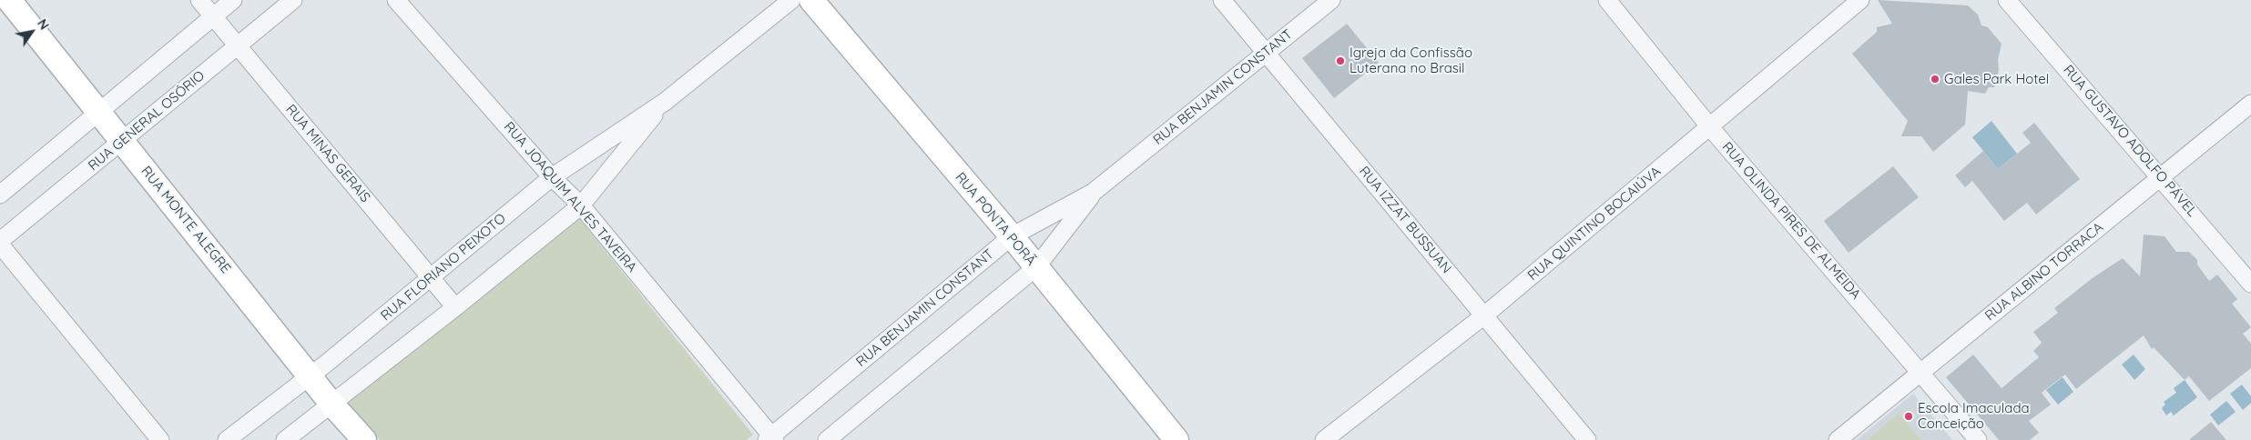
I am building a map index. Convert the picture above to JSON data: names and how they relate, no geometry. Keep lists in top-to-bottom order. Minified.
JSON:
{"streets":{"street":["RUA BENJAMIN CONSTANT","RUA GENERAL OSÓRIO","RUA GUSTAVO ADOLFO PÁVEL","RUA MINAS GERAIS","RUA JOAQUIM ALVES TAVEIRA","RUA PONTA PORÃ","RUA MONTE ALEGRE","RUA IZZAT BUSSUAN","RUA OLINDA PIRES DE ALMEIDA","RUA QUINTINO BOCAIÚVA","RUA FLORIANO PEIXOTO","RUA ALBINO TORRACA"]},"crossings":[["RUA BENJAMIN CONSTANT","RUA JOAQUIM ALVES TAVEIRA"],["RUA BENJAMIN CONSTANT","RUA PONTA PORÃ"],["RUA BENJAMIN CONSTANT","RUA IZZAT BUSSUAN"],["RUA GENERAL OSÓRIO","RUA MINAS GERAIS"],["RUA GENERAL OSÓRIO","RUA MONTE ALEGRE"],["RUA GUSTAVO ADOLFO PÁVEL","RUA ALBINO TORRACA"],["RUA MINAS GERAIS","RUA FLORIANO PEIXOTO"],["RUA JOAQUIM ALVES TAVEIRA","RUA FLORIANO PEIXOTO"],["RUA MONTE ALEGRE","RUA FLORIANO PEIXOTO"],["RUA IZZAT BUSSUAN","RUA QUINTINO BOCAIÚVA"],["RUA OLINDA PIRES DE ALMEIDA","RUA QUINTINO BOCAIÚVA"],["RUA OLINDA PIRES DE ALMEIDA","RUA ALBINO TORRACA"]],"places":["Igreja da Confissão Luterana no Brasil","Gales Park Hotel","Escola Imaculada Conceição"],"north":"top right"}
